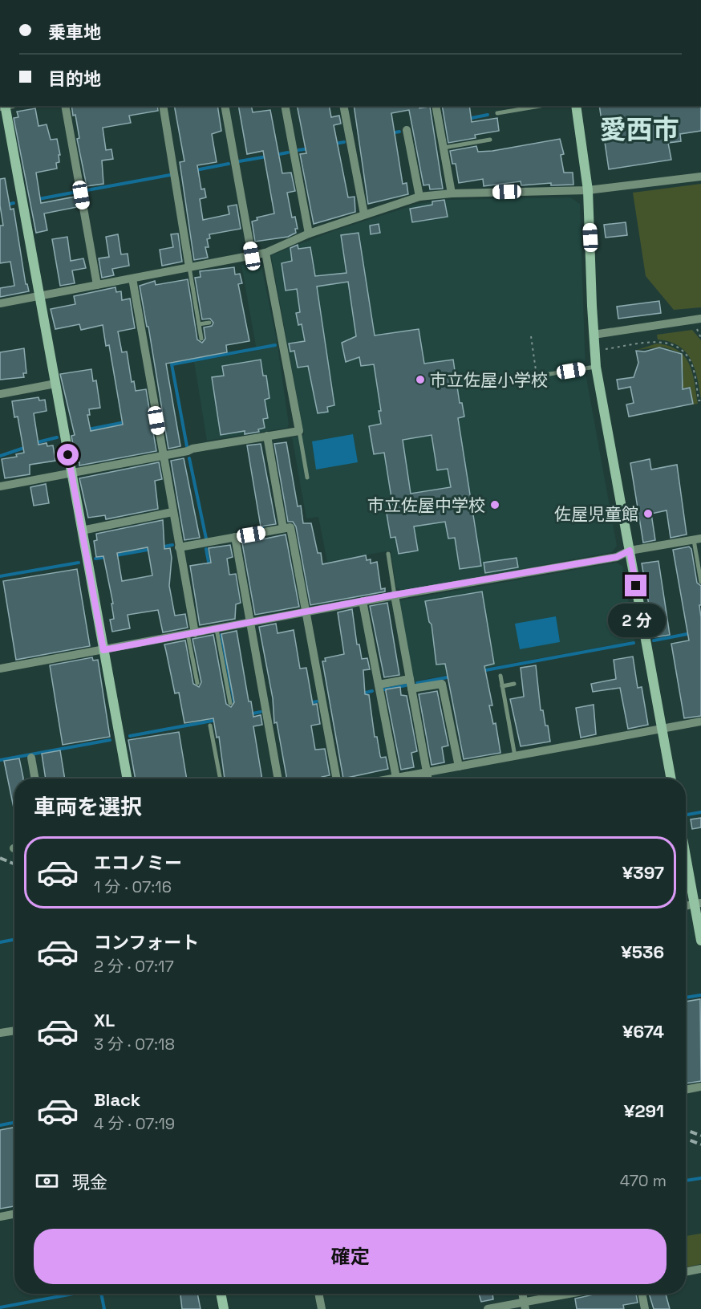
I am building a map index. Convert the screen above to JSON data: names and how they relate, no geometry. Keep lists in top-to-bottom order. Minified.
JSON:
{"districts":["愛西市"],"places":["市立佐屋小学校","市立佐屋中学校","佐屋児童館"],"page":{"banner":["乗車地","目的地"],"bubble":"2 分","heading":"車両を選択","list":[{"name":"エコノミー","note":"1 分 · 07:16","value":"¥397"},{"name":"コンフォート","note":"2 分 · 07:17","value":"¥536"},{"name":"XL","note":"3 分 · 07:18","value":"¥674"},{"name":"Black","note":"4 分 · 07:19","value":"¥291"}],"pay":["現金","470 m"],"buttons":"確定"}}
